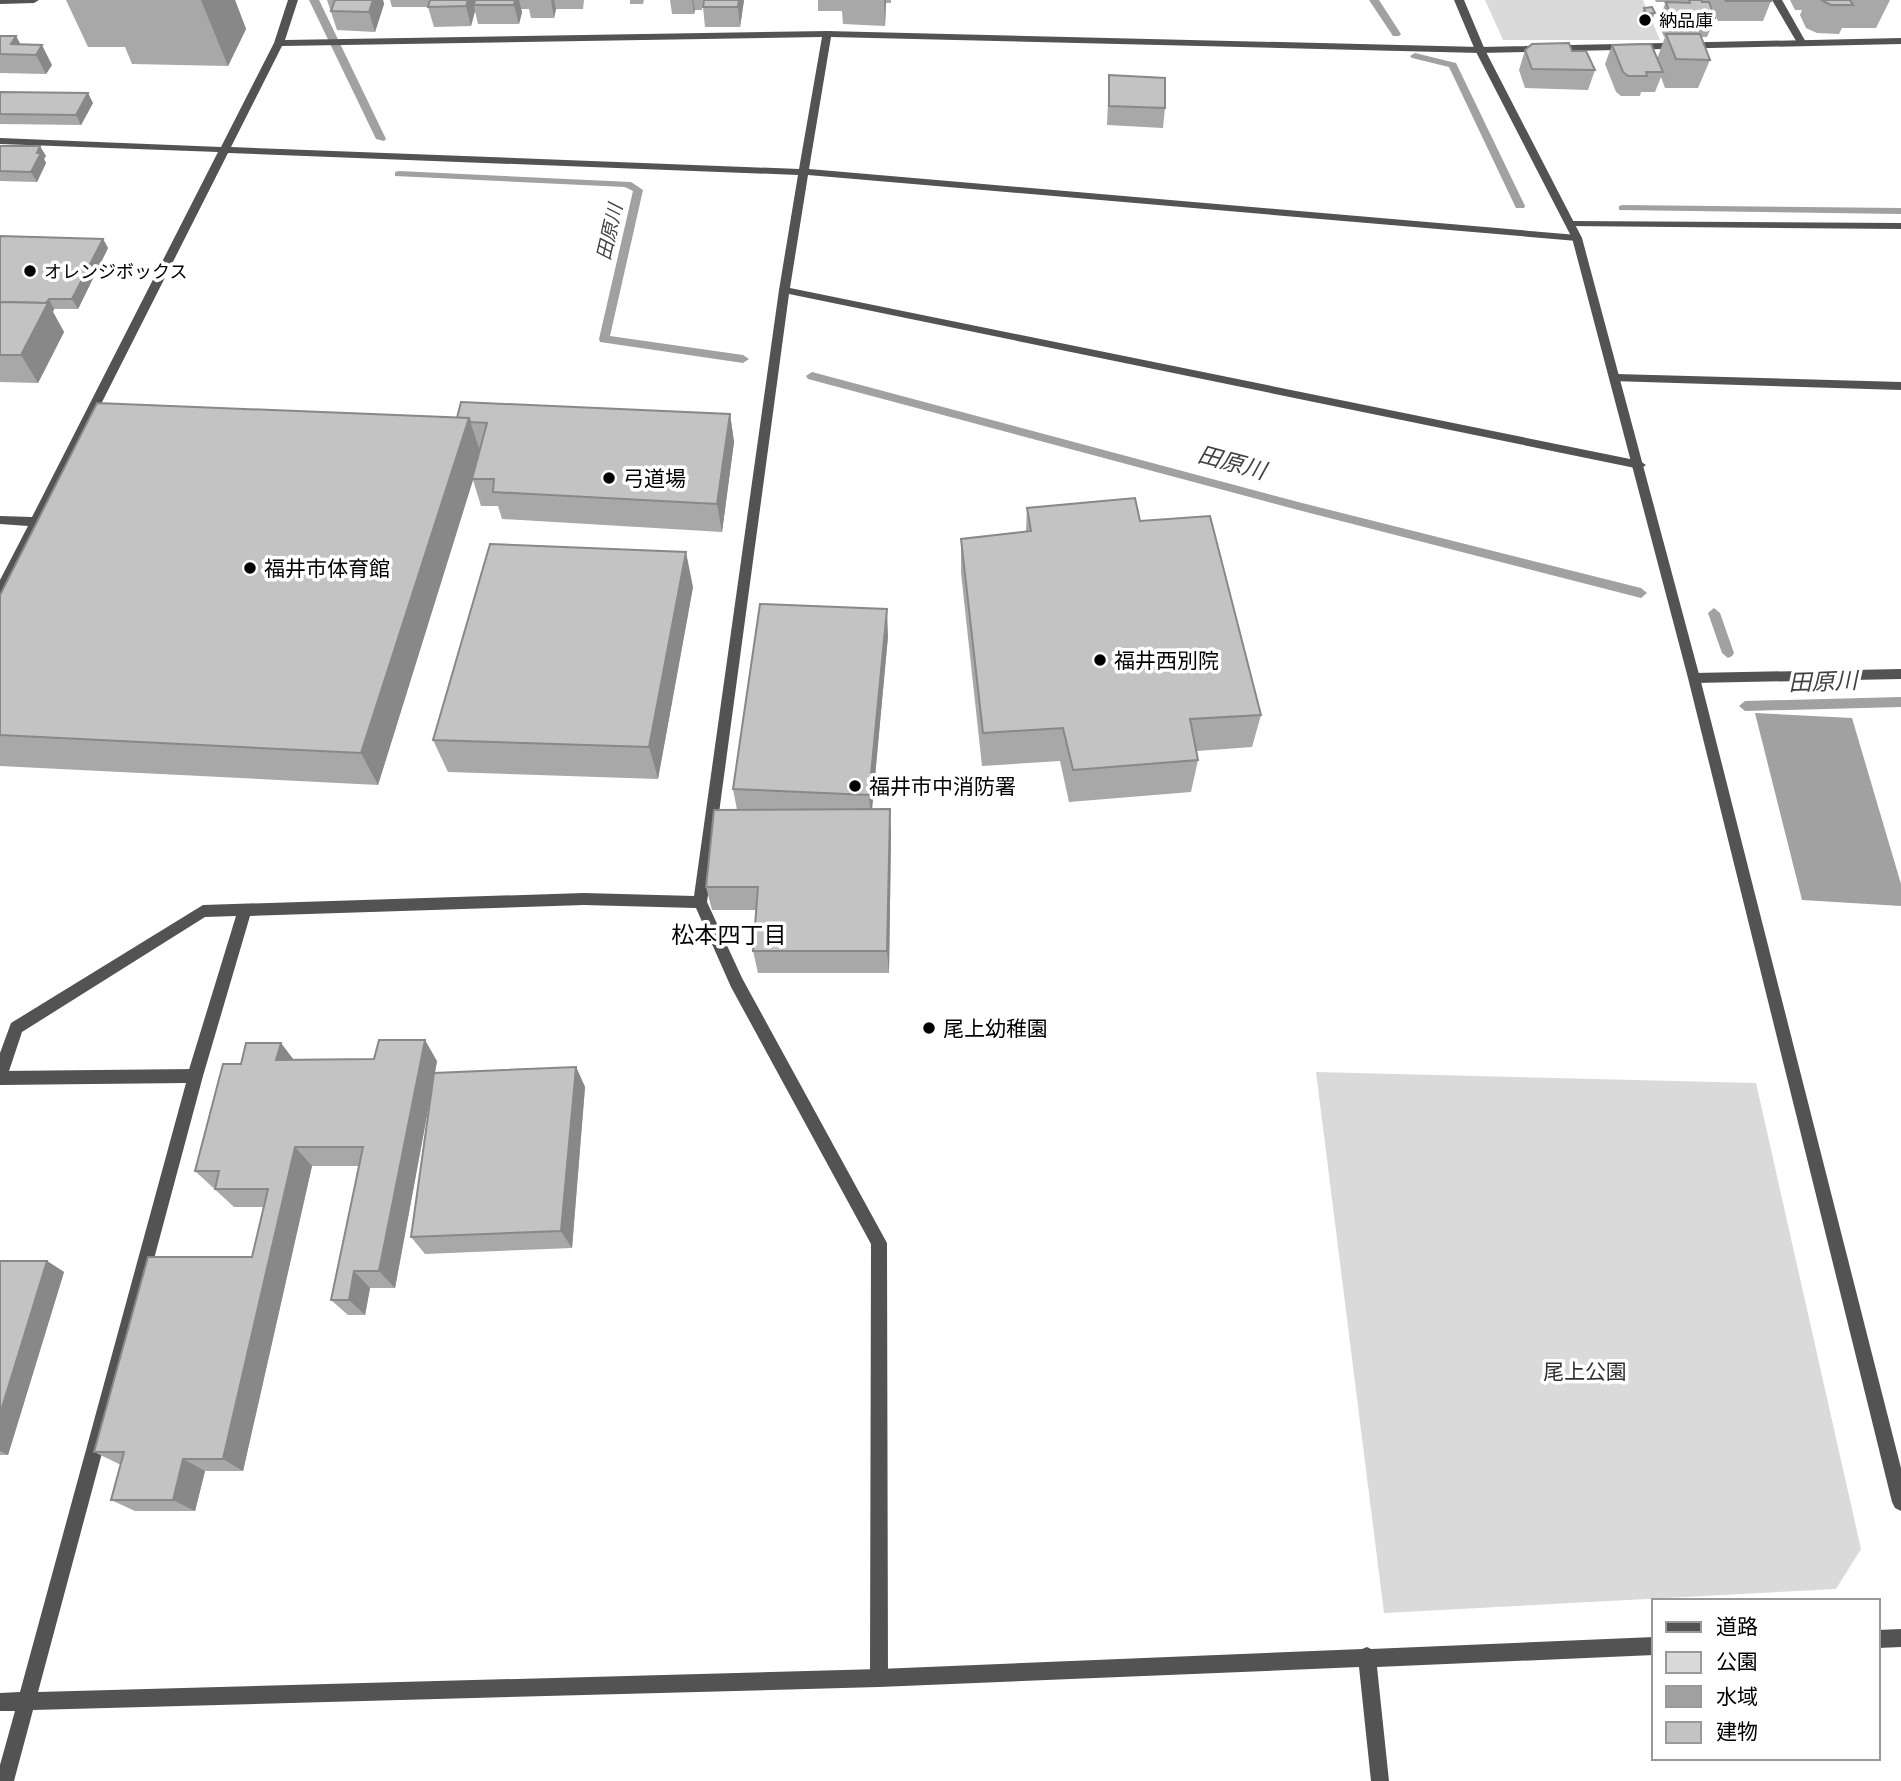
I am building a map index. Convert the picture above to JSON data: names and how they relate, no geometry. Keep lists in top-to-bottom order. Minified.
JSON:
{"districts":["松本四丁目"],"water":["田原川"],"parks":["尾上公園"],"places":["納品庫","オレンジボックス","弓道場","福井市体育館","福井西別院","福井市中消防署","尾上幼稚園"],"legend":["道路","公園","水域","建物"]}
